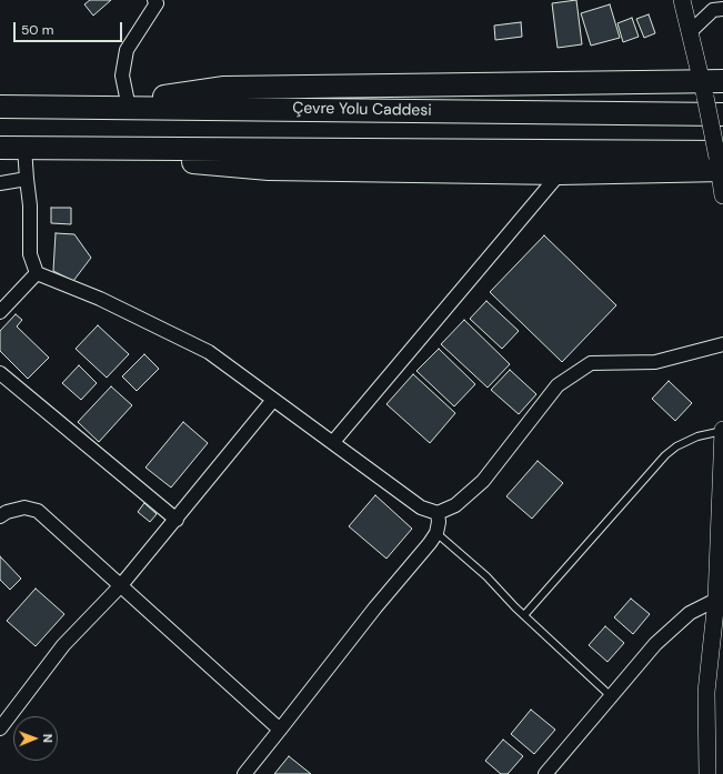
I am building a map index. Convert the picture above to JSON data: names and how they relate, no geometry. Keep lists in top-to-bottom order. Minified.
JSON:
{"streets":{"highway":["Çevre Yolu Caddesi"]},"scale_bar":"50 m","north":"right"}
